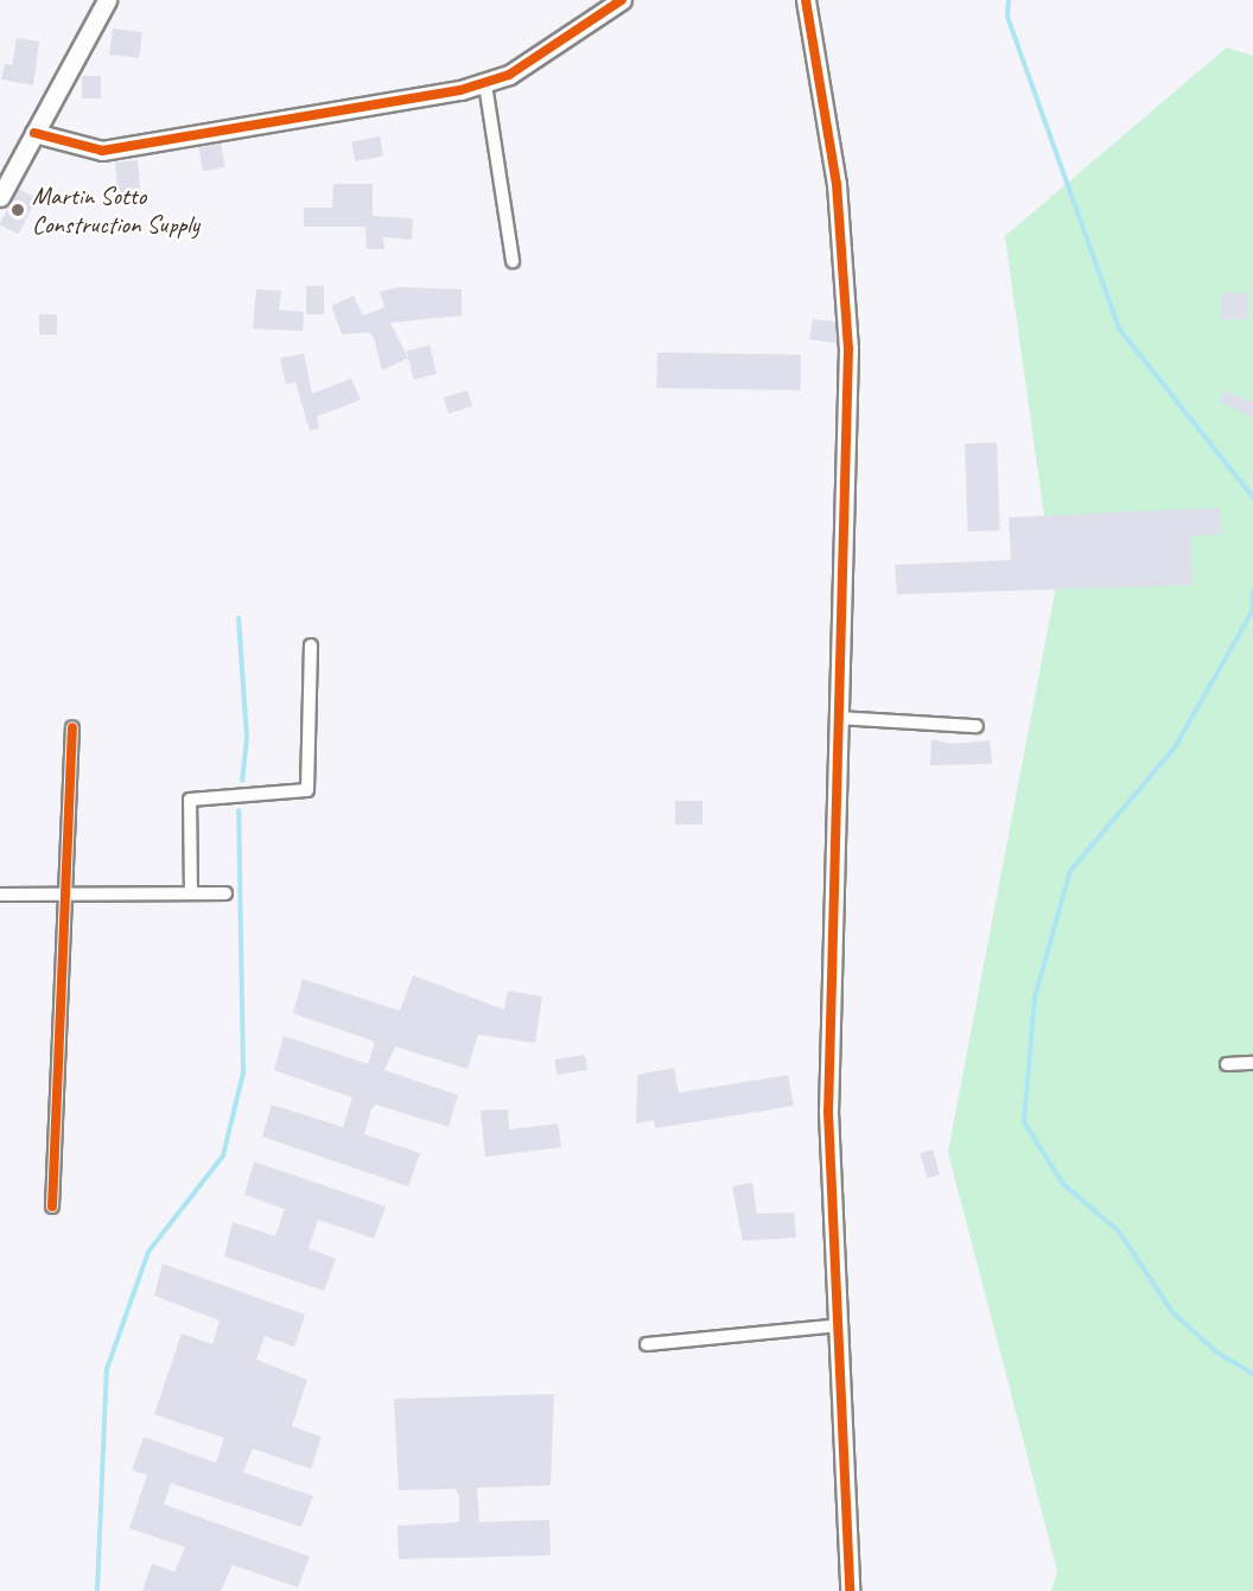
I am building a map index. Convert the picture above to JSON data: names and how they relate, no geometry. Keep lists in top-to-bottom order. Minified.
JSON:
{"places":["Martin Sotto Construction Supply"]}
